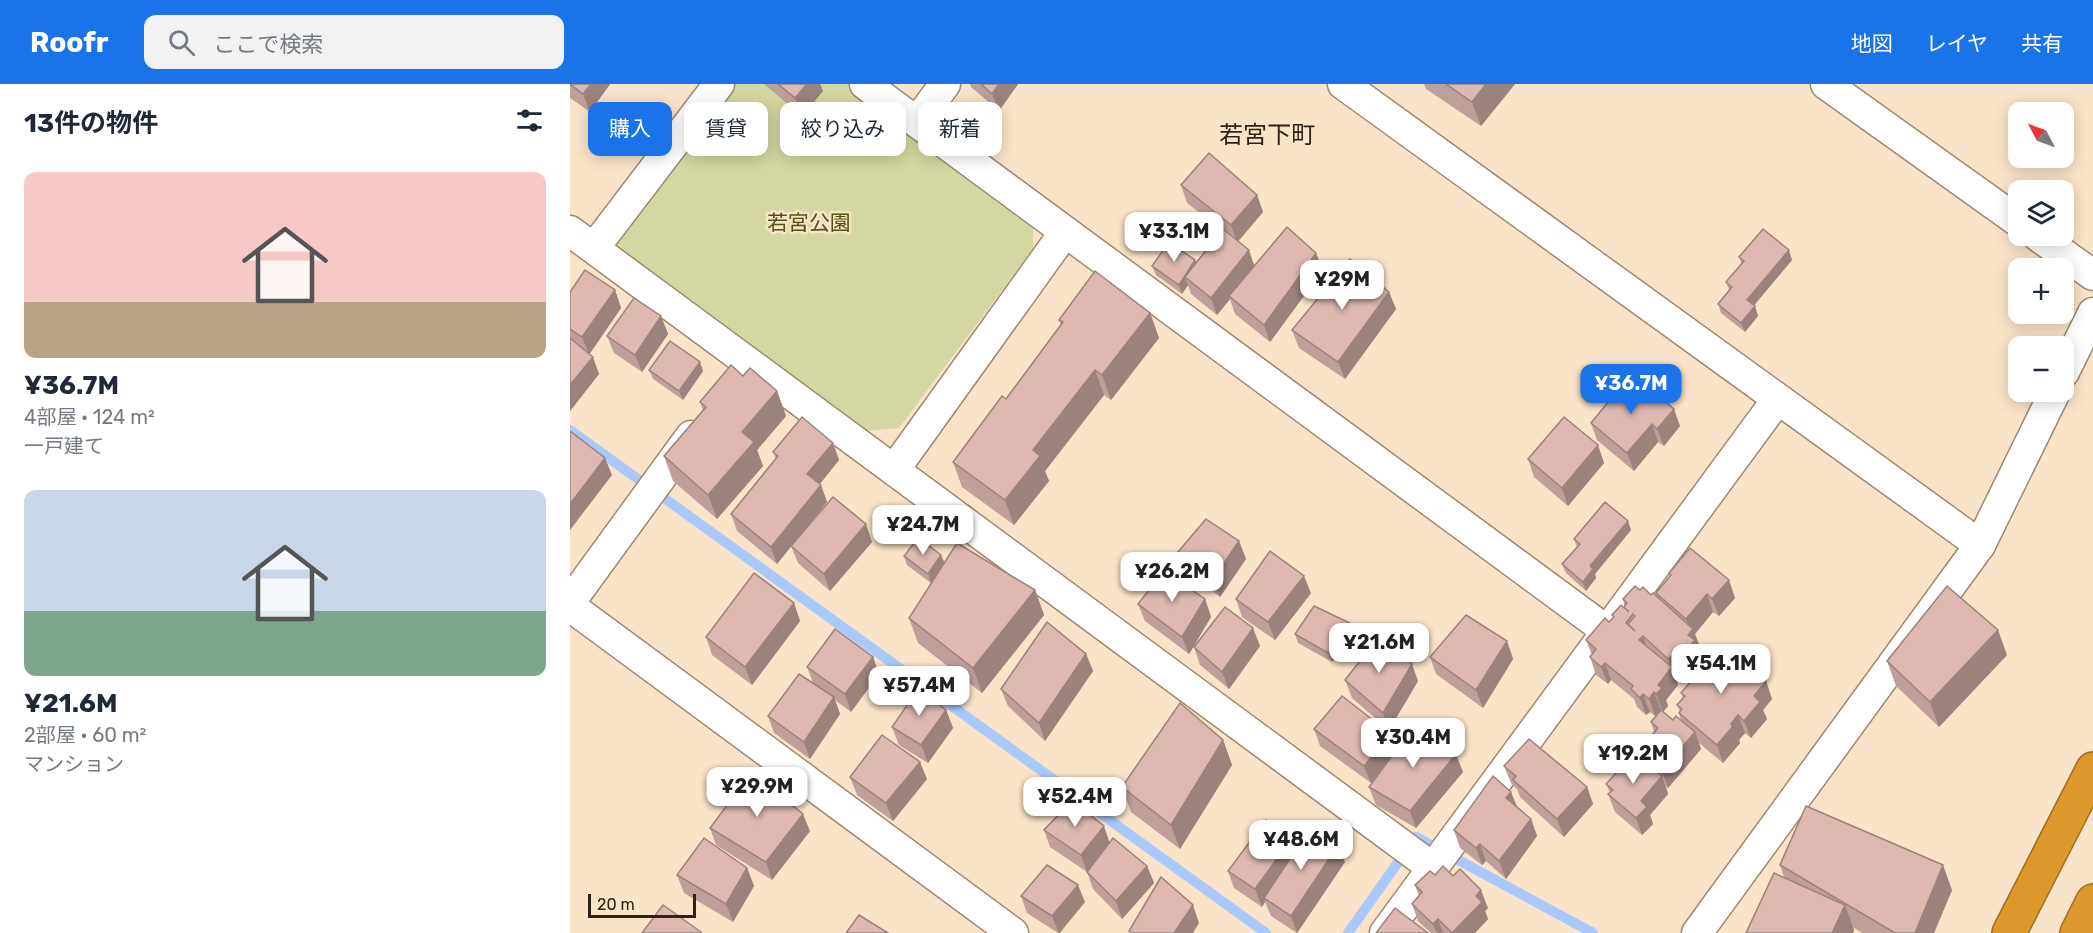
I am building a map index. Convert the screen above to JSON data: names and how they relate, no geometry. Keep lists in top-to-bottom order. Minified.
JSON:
{"districts":["若宮下町"],"parks":["若宮公園"],"scale_bar":"20 m","north":"top left","page":{"header":"Roofr","search":"ここで検索","nav":["地図","レイヤ","共有"],"heading":"13件の物件","map_buttons":["+","−"],"chip":["購入","賃貸","絞り込み","新着"],"list":[{"name":"¥36.7M","note":"4部屋 · 124 m² · 一戸建て"},{"name":"¥21.6M","note":"2部屋 · 60 m² · マンション"}],"price":["¥33.1M","¥29M","¥36.7M","¥24.7M","¥26.2M","¥21.6M","¥54.1M","¥57.4M","¥30.4M","¥19.2M","¥29.9M","¥52.4M","¥48.6M"],"scale":"20 m"}}
